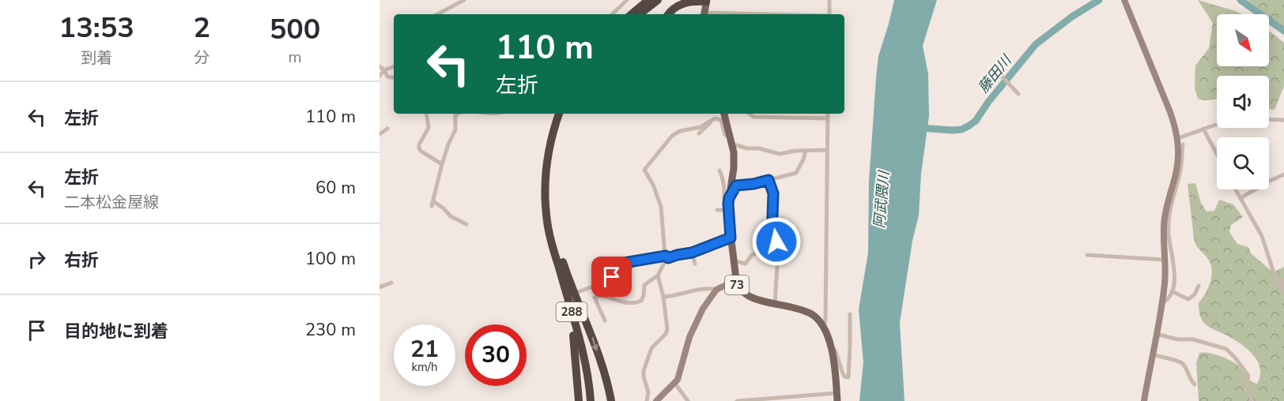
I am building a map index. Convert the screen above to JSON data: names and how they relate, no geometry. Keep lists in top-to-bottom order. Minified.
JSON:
{"streets":{"highway":["288"],"main road":["73"]},"water":["藤田川","阿武隈川"],"north":"bottom right","page":{"eta":["13:53","到着","2","分","500","m"],"turn":["110 m","左折"],"list":[{"name":"左折","value":"110 m"},{"name":"左折","note":"二本松金屋線","value":"60 m"},{"name":"右折","value":"100 m"},{"name":"目的地に到着","value":"230 m"}],"speed":"21 km/h","limit":"30"}}
